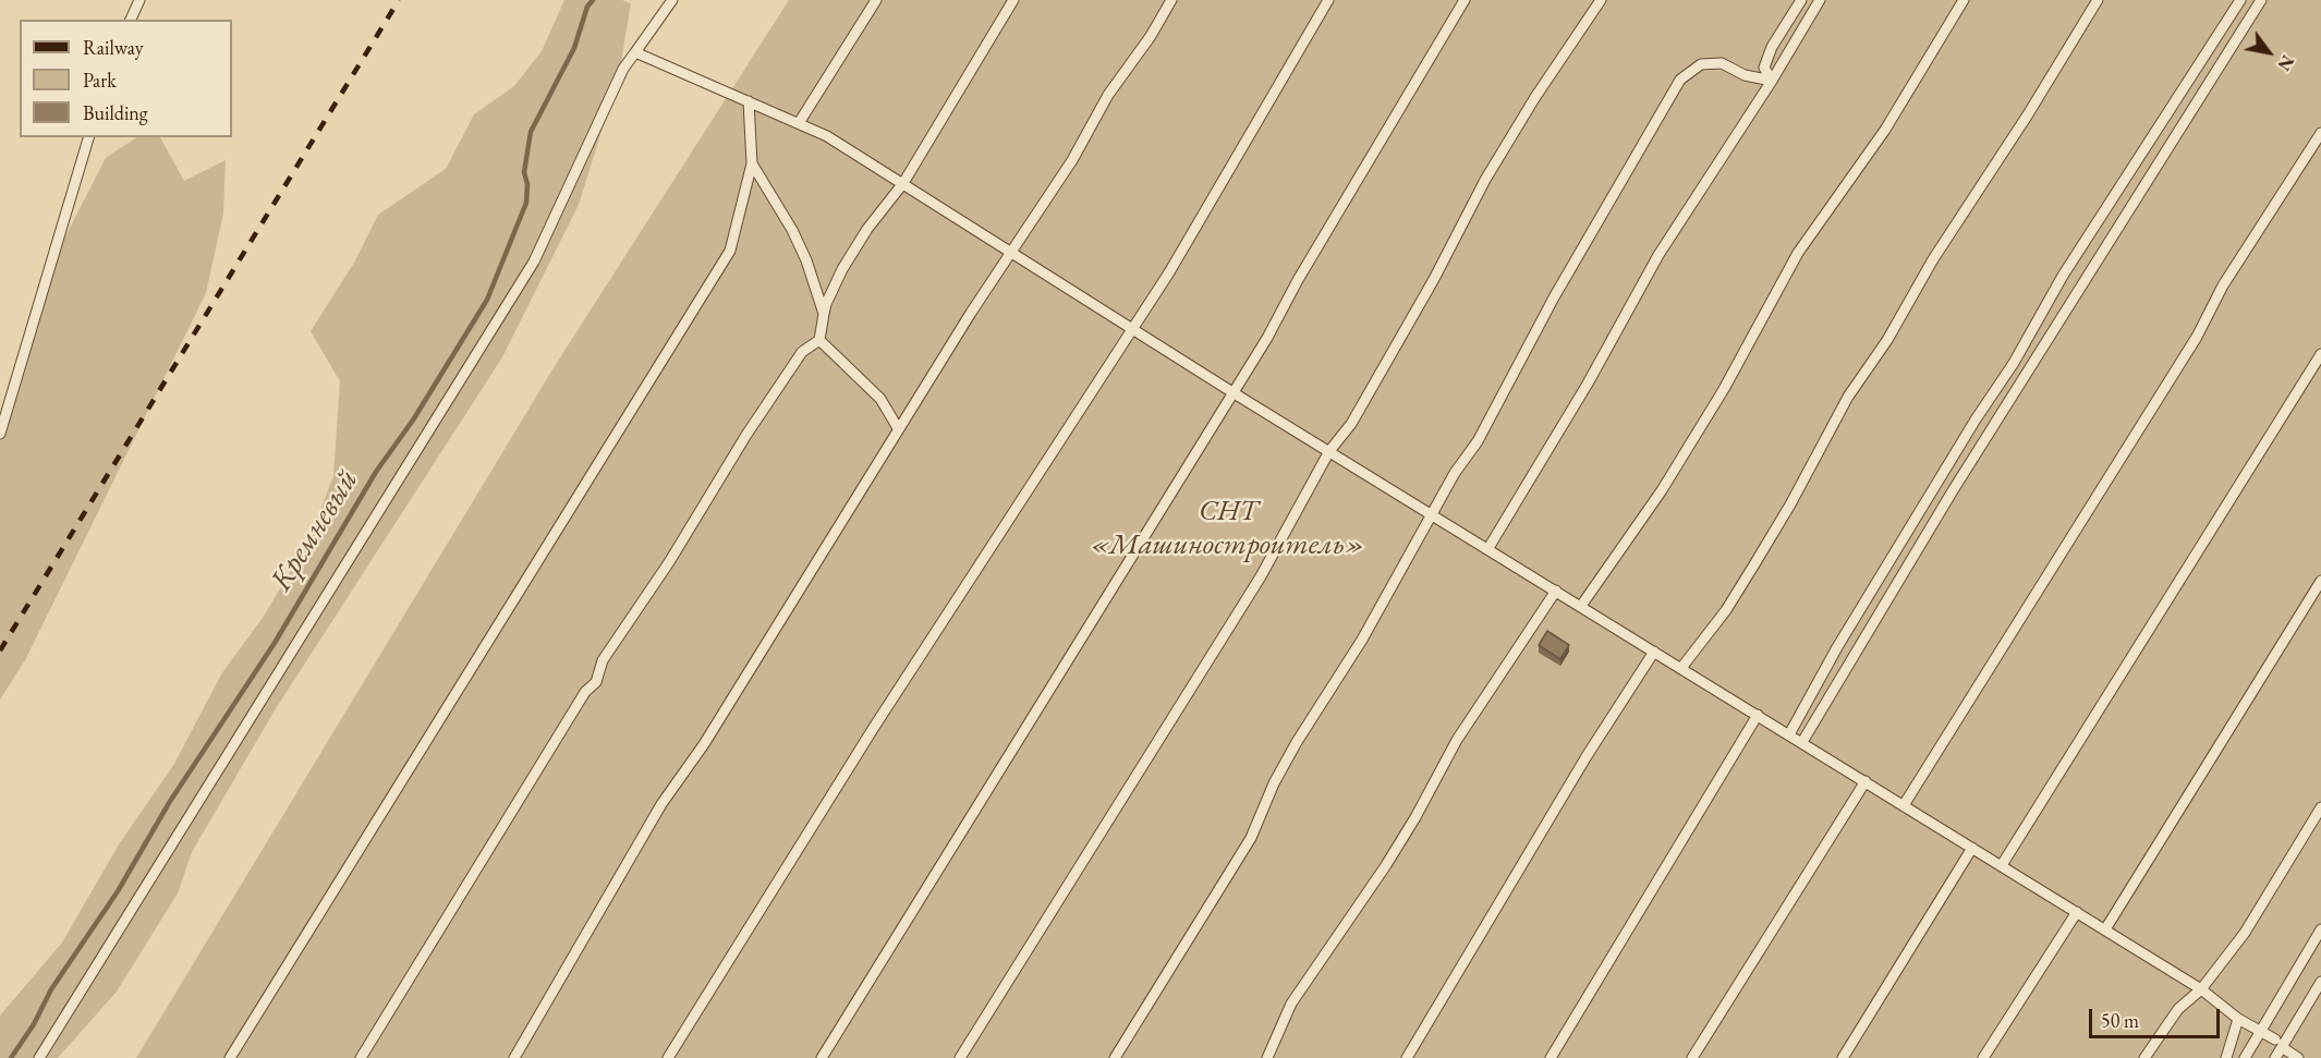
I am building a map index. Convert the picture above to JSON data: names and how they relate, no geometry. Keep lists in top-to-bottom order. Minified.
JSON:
{"water":["Кремневый"],"parks":["СНТ «Машиностроитель»"],"legend":["Railway","Park","Building"],"scale_bar":"50 m","north":"bottom right"}
